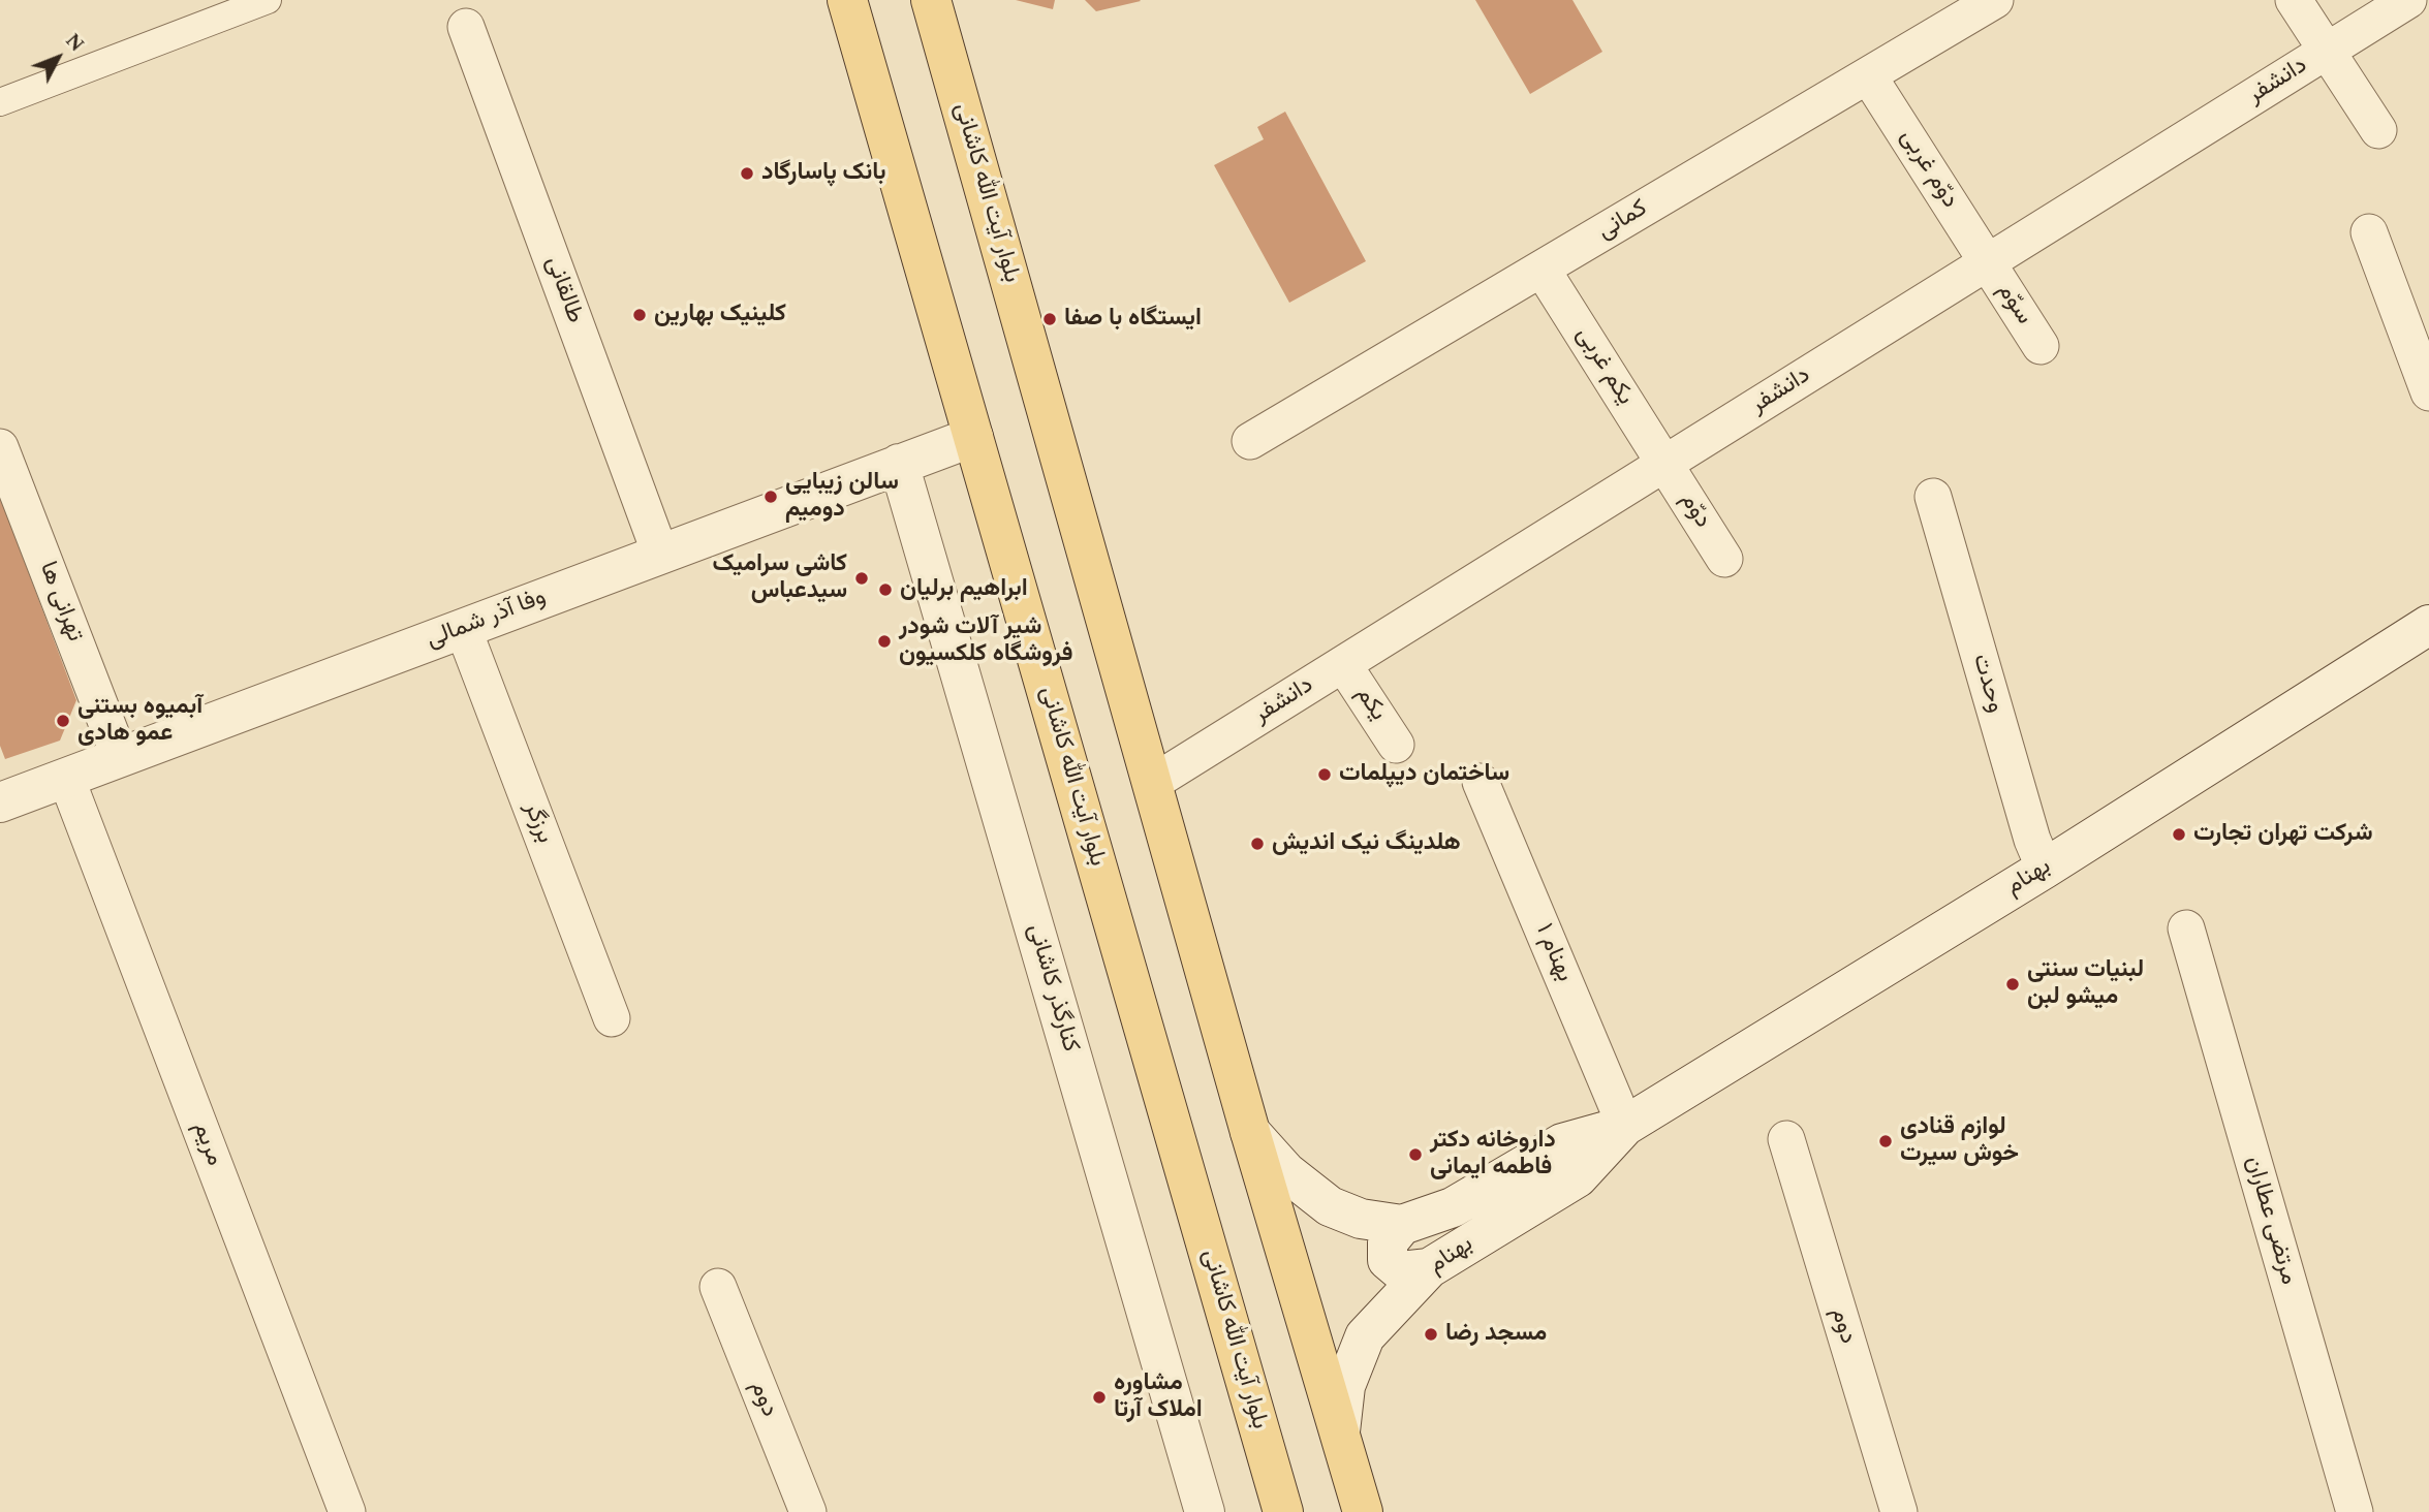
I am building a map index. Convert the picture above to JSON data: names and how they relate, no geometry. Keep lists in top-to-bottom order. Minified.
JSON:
{"streets":{"main road":["بلوار آیت الله کاشانی"],"street":["دانشفر","دوّم غربی","کمانی","طالقانی","سوّم","یکم غربی","دوّم","تهرانی ها","وفا آذر شمالی","وحدت","یکم","برزگر","بهنام","بهنام ۱","کنارگذر کاشانی","مریم","مرتضی عطاران","دوم"]},"crossings":[["دانشفر","دوّم غربی"],["دانشفر","بلوار آیت الله کاشانی"],["دانشفر","سوّم"],["دانشفر","یکم غربی"],["دانشفر","دوّم"],["دانشفر","یکم"],["دوّم غربی","کمانی"],["دوّم غربی","سوّم"],["بلوار آیت الله کاشانی","وفا آذر شمالی"],["بلوار آیت الله کاشانی","بهنام"],["کمانی","یکم غربی"],["طالقانی","وفا آذر شمالی"],["یکم غربی","دوّم"],["تهرانی ها","وفا آذر شمالی"],["وفا آذر شمالی","برزگر"],["وفا آذر شمالی","کنارگذر کاشانی"],["وفا آذر شمالی","مریم"],["وحدت","بهنام"],["بهنام","بهنام ۱"]],"places":["بانک پاسارگاد","کلینیک بهارین","ایستگاه با صفا","سالن زیبایی دومیم","کاشی سرامیک سیدعباس","ابراهیم برلیان","شیر آلات شودر فروشگاه کلکسیون","آبمیوه بستنی عمو هادی","ساختمان دیپلمات","شرکت تهران تجارت","هلدینگ نیک اندیش","لبنیات سنتی میشو لبن","لوازم قنادی خوش سیرت","داروخانه دکتر فاطمه ایمانی","مسجد رضا","مشاوره املاک آرتا"],"north":"top right"}
